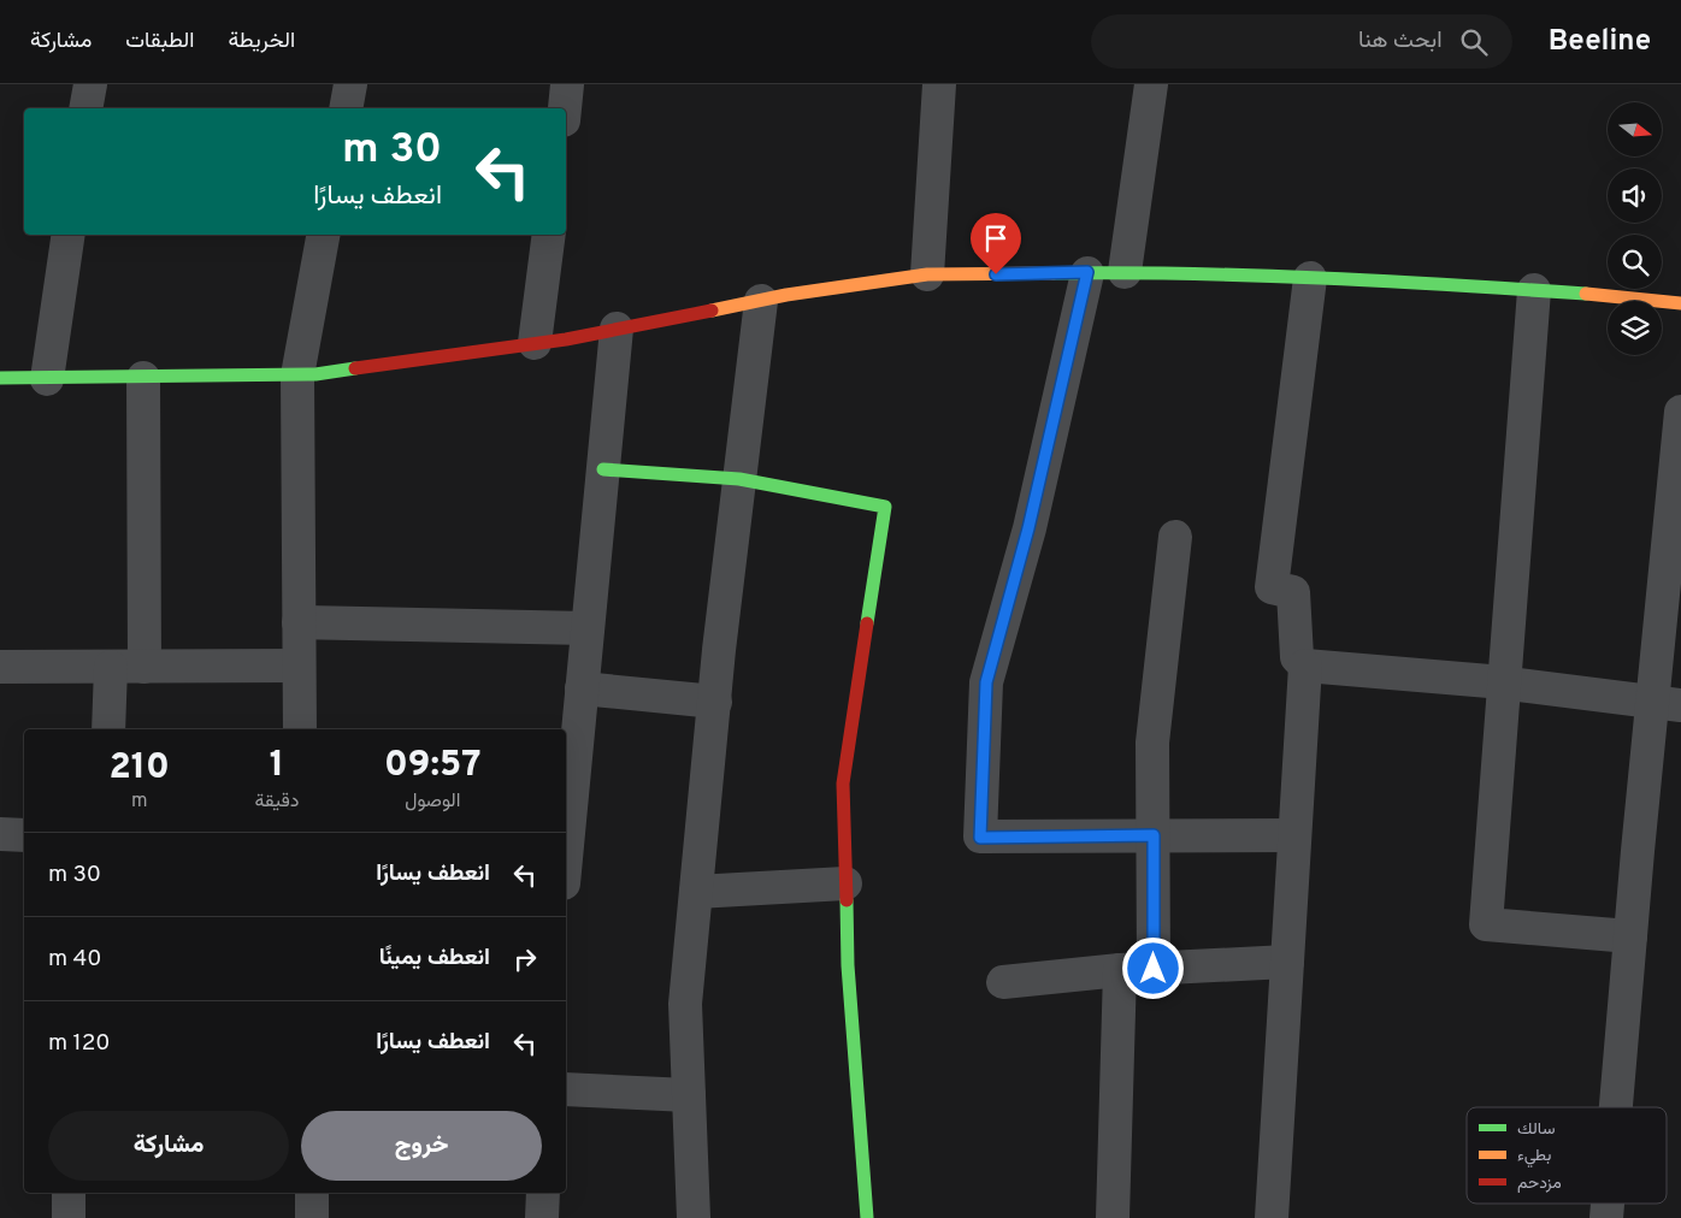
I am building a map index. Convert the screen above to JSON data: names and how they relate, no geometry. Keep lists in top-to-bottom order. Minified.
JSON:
{"legend":["سالك","بطيء","مزدحم"],"north":"right","page":{"header":"Beeline","search":"ابحث هنا","nav":["الخريطة","الطبقات","مشاركة"],"turn":["30 m","انعطف يسارًا"],"eta":["09:57","الوصول","1","دقيقة","210","m"],"list":[{"name":"انعطف يسارًا","value":"30 m"},{"name":"انعطف يمينًا","value":"40 m"},{"name":"انعطف يسارًا","value":"120 m"}],"buttons":["خروج","مشاركة"]}}
